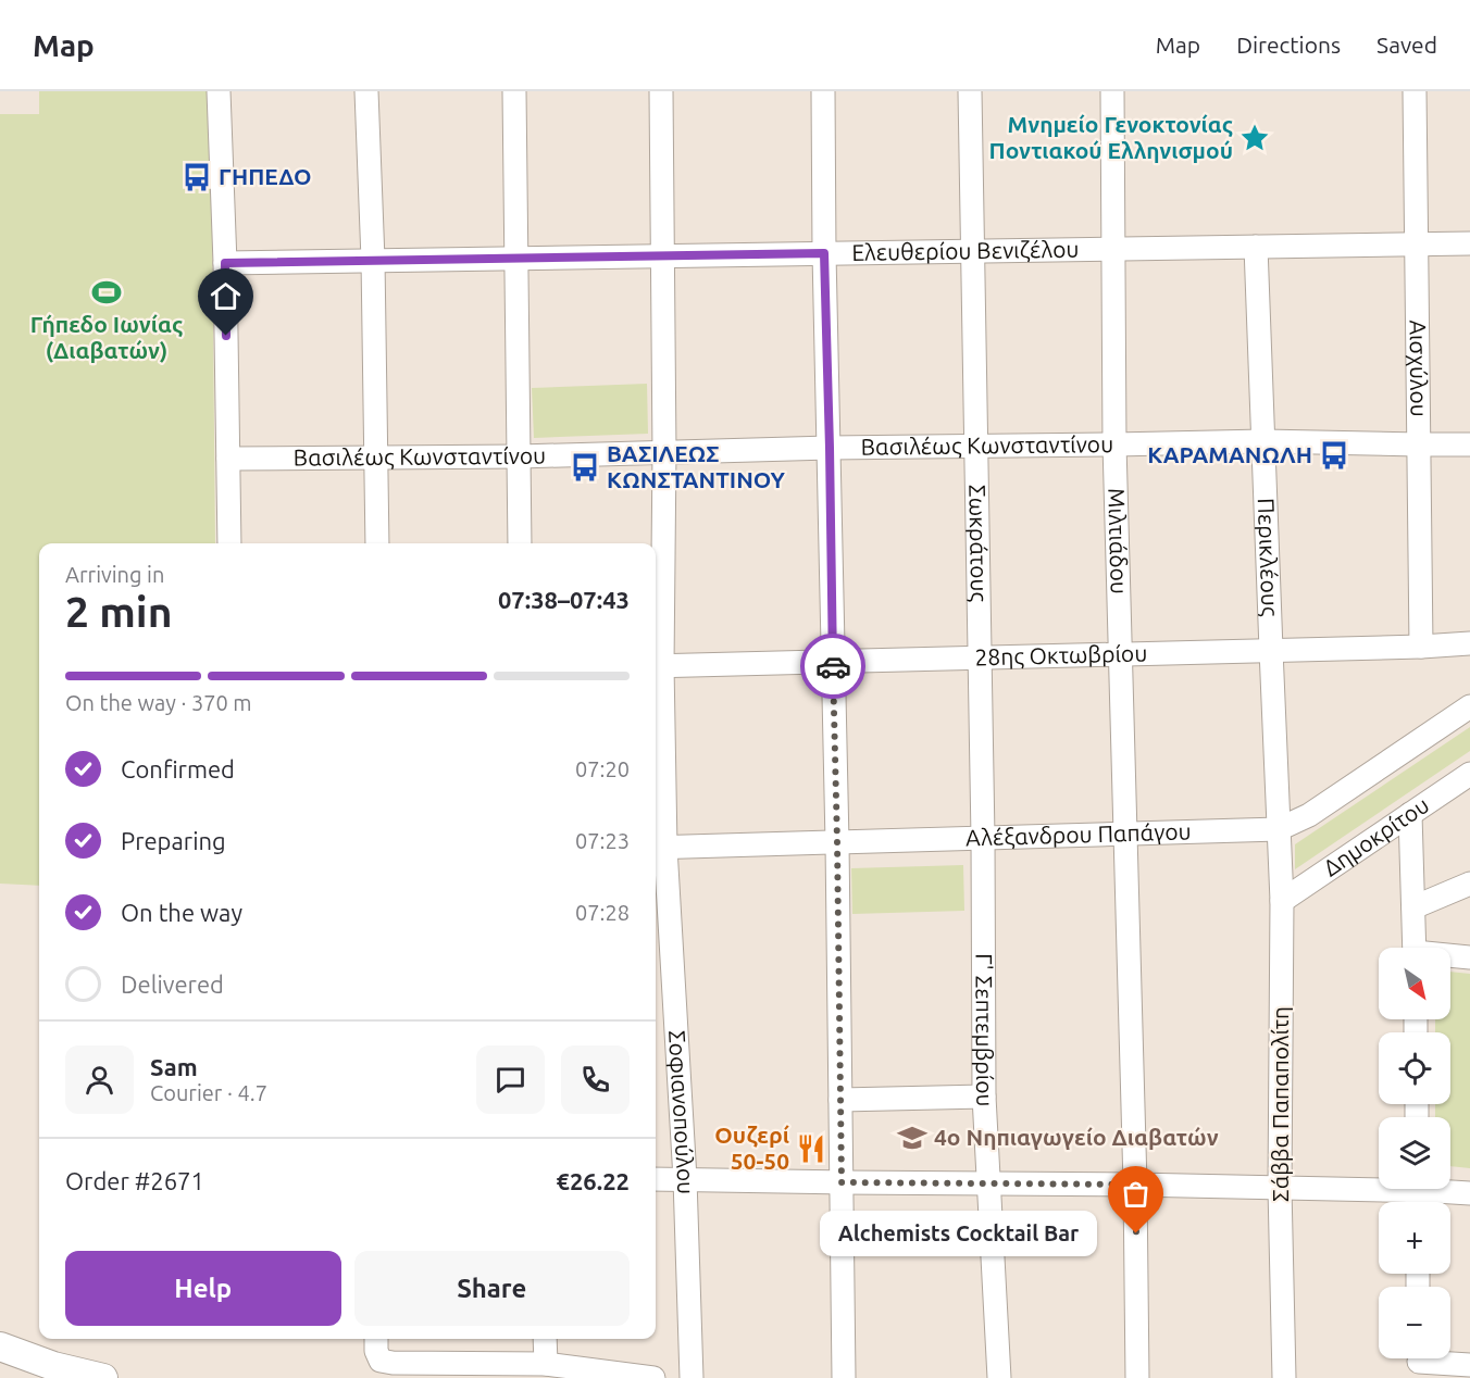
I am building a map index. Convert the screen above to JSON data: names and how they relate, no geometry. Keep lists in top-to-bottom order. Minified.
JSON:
{"streets":{"street":["Ελευθερίου Βενιζέλου","Αισχύλου","Βασιλέως Κωνσταντίνου","Μιλτιάδου","Σωκράτους","Περικλέους","28ης Οκτωβρίου","Αλέξανδρου Παπάγου","Δημοκρίτου","Γ' Σεπτεμβρίου","Σάββα Παπαπολίτη","Σοφιανοπούλου"]},"crossings":[["Ελευθερίου Βενιζέλου","Αισχύλου"],["Ελευθερίου Βενιζέλου","Μιλτιάδου"],["Ελευθερίου Βενιζέλου","Σωκράτους"],["Ελευθερίου Βενιζέλου","Περικλέους"],["Ελευθερίου Βενιζέλου","Σοφιανοπούλου"],["Αισχύλου","Βασιλέως Κωνσταντίνου"],["Αισχύλου","28ης Οκτωβρίου"],["Βασιλέως Κωνσταντίνου","Μιλτιάδου"],["Βασιλέως Κωνσταντίνου","Σωκράτους"],["Βασιλέως Κωνσταντίνου","Περικλέους"],["Βασιλέως Κωνσταντίνου","Σοφιανοπούλου"],["Μιλτιάδου","28ης Οκτωβρίου"],["Μιλτιάδου","Αλέξανδρου Παπάγου"],["Σωκράτους","28ης Οκτωβρίου"],["Σωκράτους","Αλέξανδρου Παπάγου"],["Σωκράτους","Γ' Σεπτεμβρίου"],["Περικλέους","28ης Οκτωβρίου"],["Περικλέους","Αλέξανδρου Παπάγου"],["Περικλέους","Σάββα Παπαπολίτη"],["28ης Οκτωβρίου","Σοφιανοπούλου"],["Αλέξανδρου Παπάγου","Γ' Σεπτεμβρίου"],["Αλέξανδρου Παπάγου","Σάββα Παπαπολίτη"],["Αλέξανδρου Παπάγου","Σοφιανοπούλου"],["Δημοκρίτου","Σάββα Παπαπολίτη"]],"places":{"place":["Μνημείο Γενοκτονίας Ποντιακού Ελληνισμού"],"bus stop":["ΓΗΠΕΔΟ","ΚΑΡΑΜΑΝΩΛΗ","ΒΑΣΙΛΕΩΣ ΚΩΝΣΤΑΝΤΙΝΟΥ"],"sports":["Γήπεδο Ιωνίας (Διαβατών)"],"school or university":["4ο Νηπιαγωγείο Διαβατών"],"restaurant":["Ουζερί 50-50"],"other":["Alchemists Cocktail Bar"]},"north":"bottom right","page":{"header":"Map","nav":["Map","Directions","Saved"],"heading":["2 min","Arriving in","07:38–07:43"],"panel":["Sam","Courier · 4.7","Order #2671","€26.22"],"bar":"On the way · 370 m","list":[["Confirmed","07:20"],["Preparing","07:23"],["On the way","07:28"],"Delivered"],"map_buttons":["+","−"],"bubble":"Alchemists Cocktail Bar","buttons":["Help","Share"]}}
